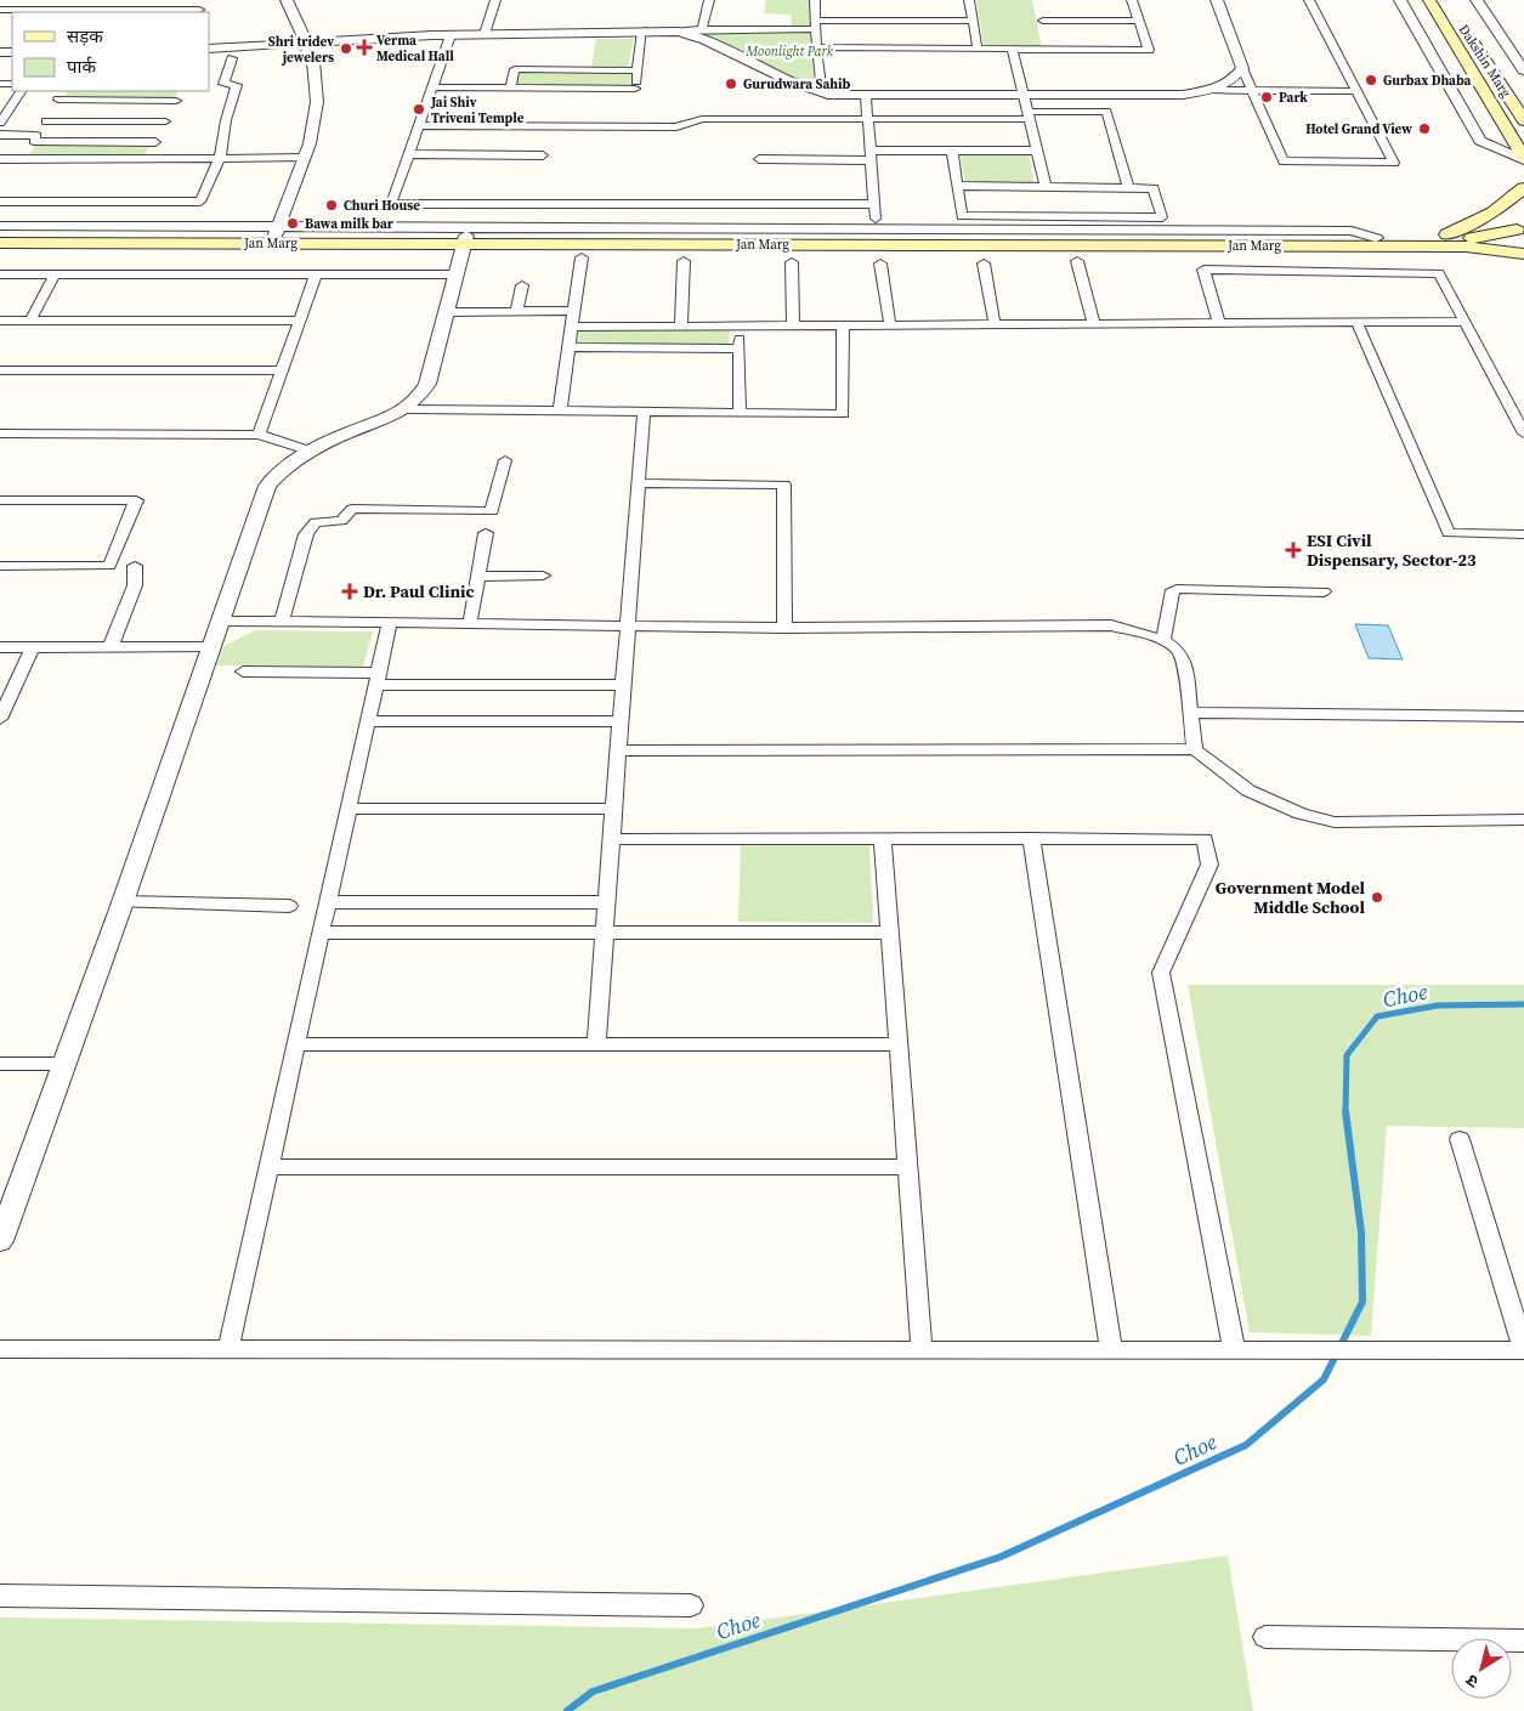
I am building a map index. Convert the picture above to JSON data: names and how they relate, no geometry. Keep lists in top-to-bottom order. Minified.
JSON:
{"streets":{"main road":["Dakshin Marg","Jan Marg"]},"water":["Choe"],"parks":["Moonlight Park"],"places":{"health":["Verma Medical Hall","ESI Civil Dispensary, Sector-23","Dr. Paul Clinic"],"other":["Shri tridev jewelers","Gurbax Dhaba","Gurudwara Sahib","Park","Jai Shiv Triveni Temple","Hotel Grand View","Churi House","Bawa milk bar","Government Model Middle School"]},"legend":["सड़क","पार्क"],"north":"bottom left"}
